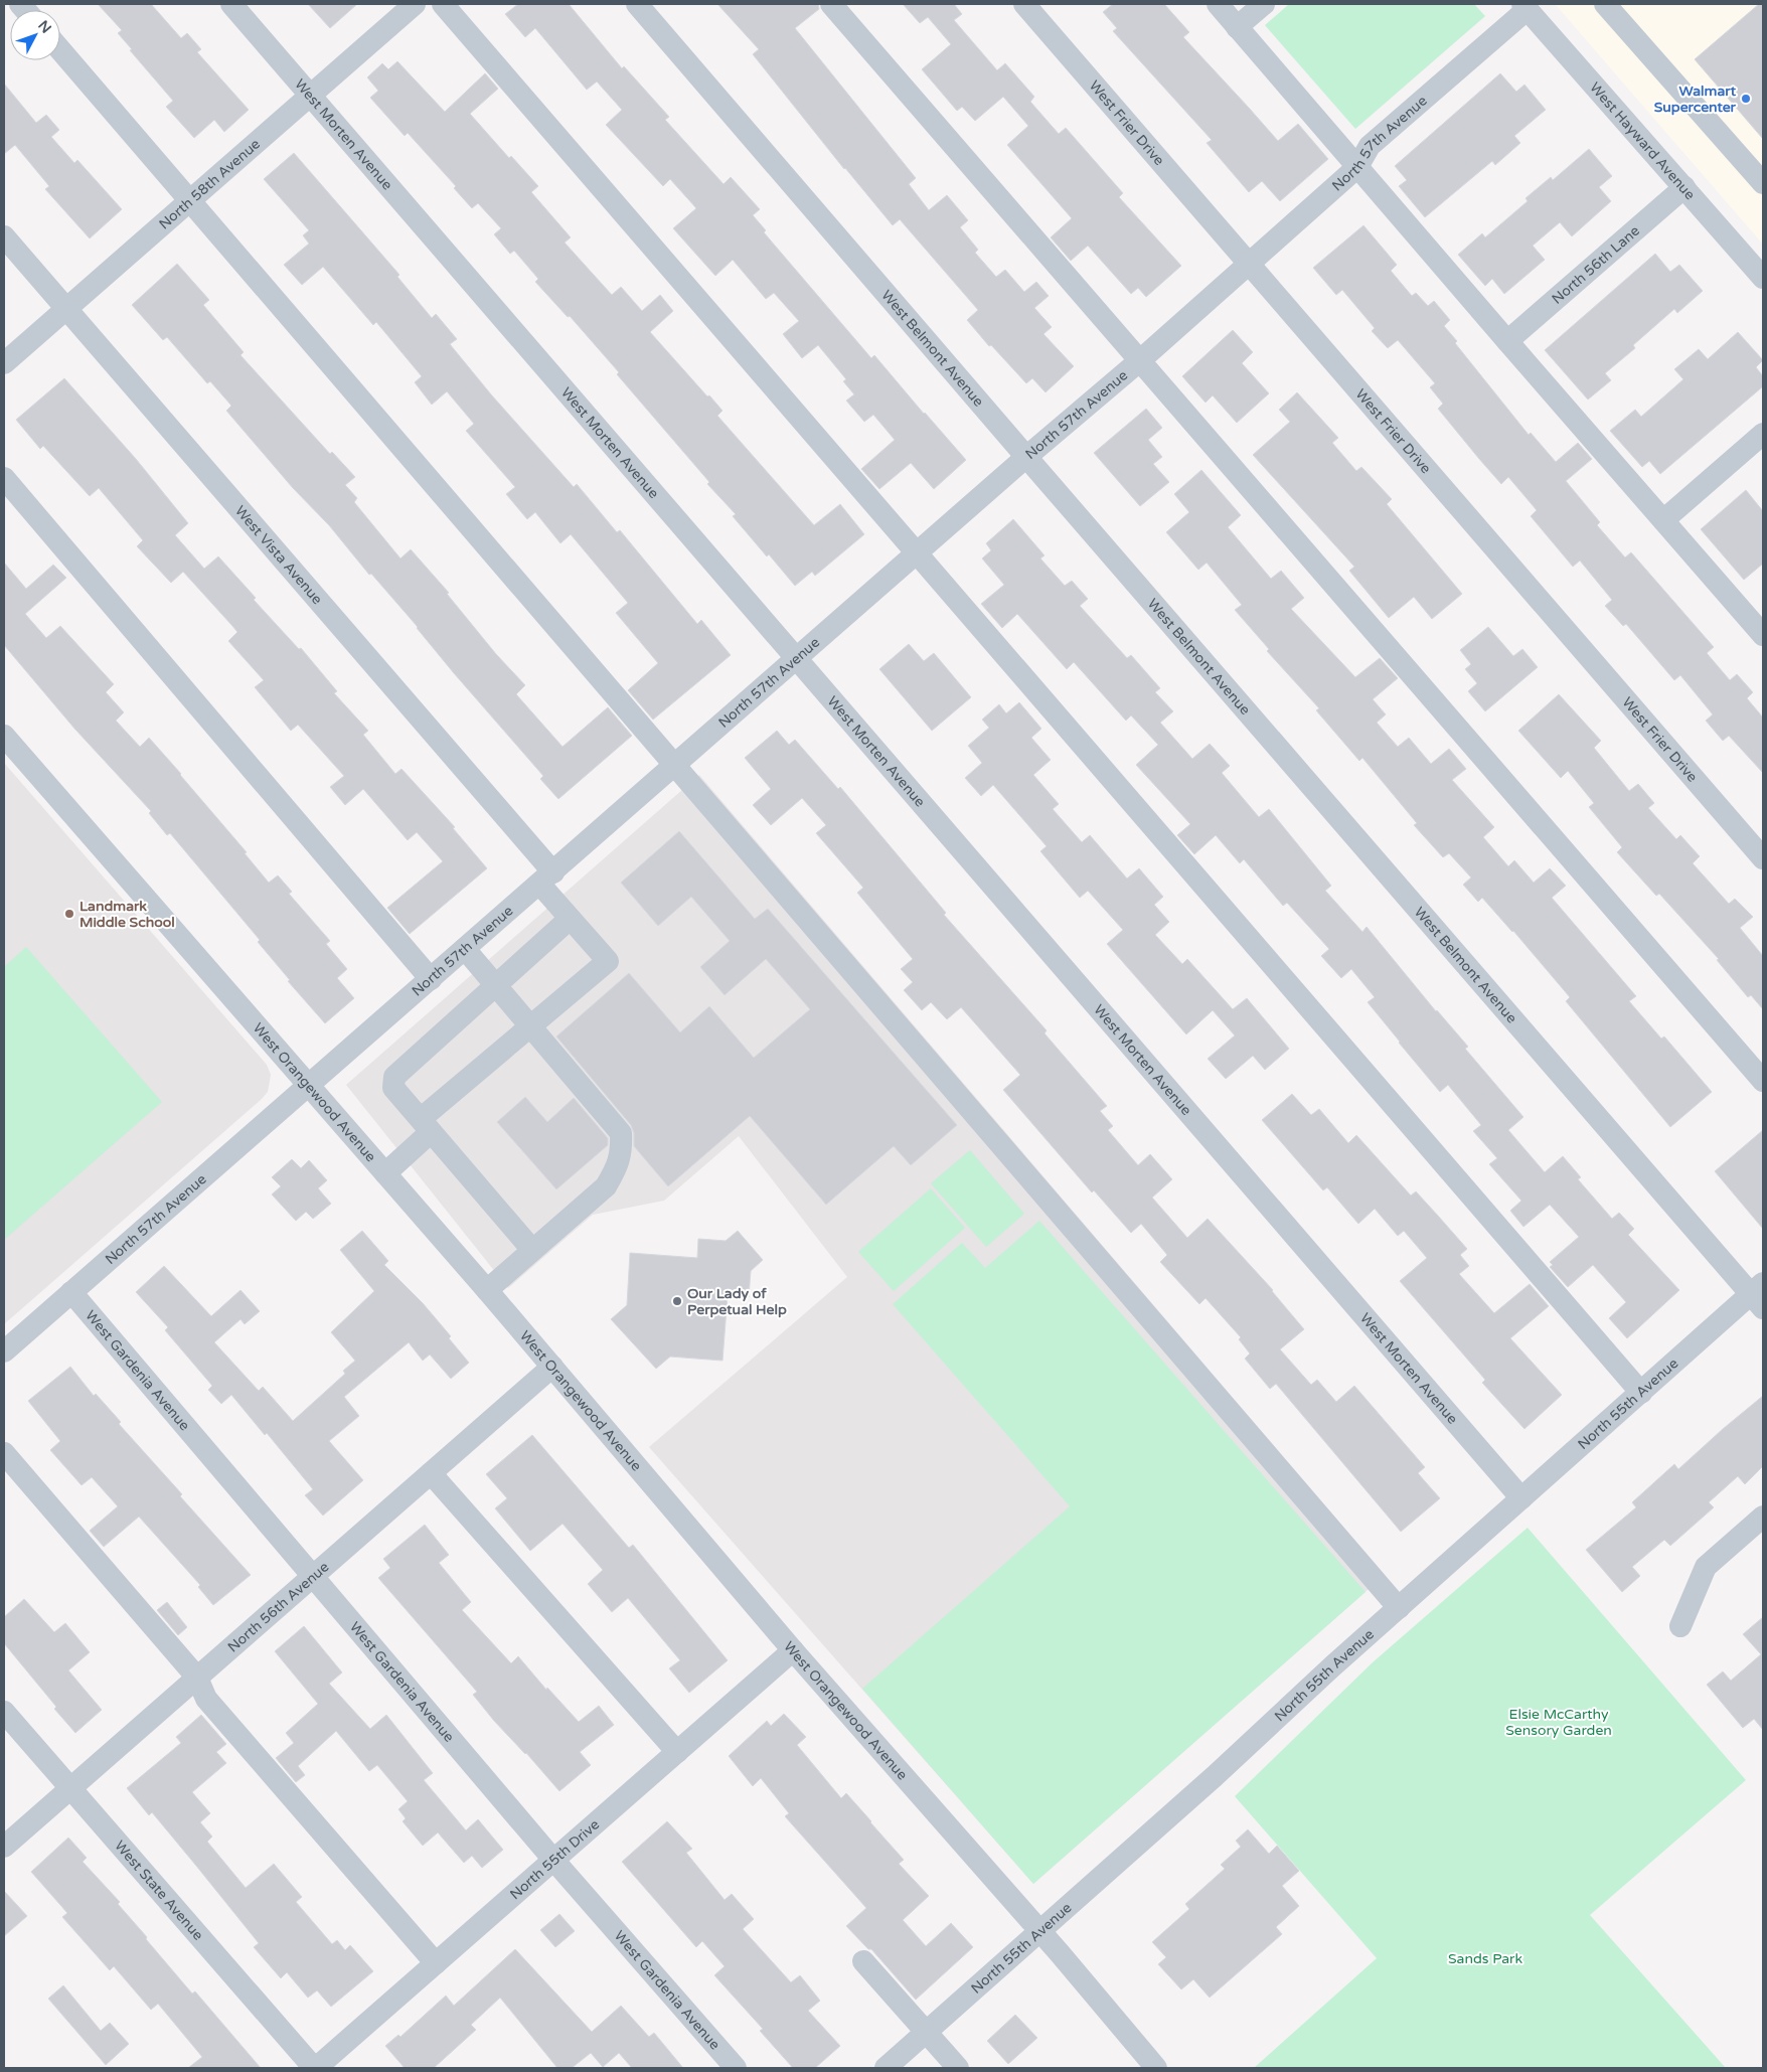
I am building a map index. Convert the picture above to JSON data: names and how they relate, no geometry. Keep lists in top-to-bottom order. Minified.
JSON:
{"streets":{"street":["West Frier Drive","West Morten Avenue","West Hayward Avenue","North 57th Avenue","North 58th Avenue","North 56th Lane","West Belmont Avenue","West Vista Avenue","West Orangewood Avenue","West Gardenia Avenue","North 55th Avenue","North 56th Avenue","North 55th Drive","West State Avenue"]},"crossings":[["West Frier Drive","North 57th Avenue"],["West Morten Avenue","North 57th Avenue"],["West Morten Avenue","North 58th Avenue"],["West Morten Avenue","North 55th Avenue"],["West Hayward Avenue","North 57th Avenue"],["West Hayward Avenue","North 56th Lane"],["North 57th Avenue","West Belmont Avenue"],["North 57th Avenue","West Vista Avenue"],["North 57th Avenue","West Orangewood Avenue"],["North 57th Avenue","West Gardenia Avenue"],["North 58th Avenue","West Vista Avenue"],["West Belmont Avenue","North 55th Avenue"],["West Orangewood Avenue","North 55th Avenue"],["West Orangewood Avenue","North 56th Avenue"],["West Orangewood Avenue","North 55th Drive"],["West Gardenia Avenue","North 56th Avenue"],["West Gardenia Avenue","North 55th Drive"],["North 56th Avenue","West State Avenue"],["North 55th Drive","West State Avenue"]],"parks":["Elsie McCarthy Sensory Garden","Sands Park"],"places":["Walmart Supercenter","Landmark Middle School","Our Lady of Perpetual Help"],"north":"top right"}
